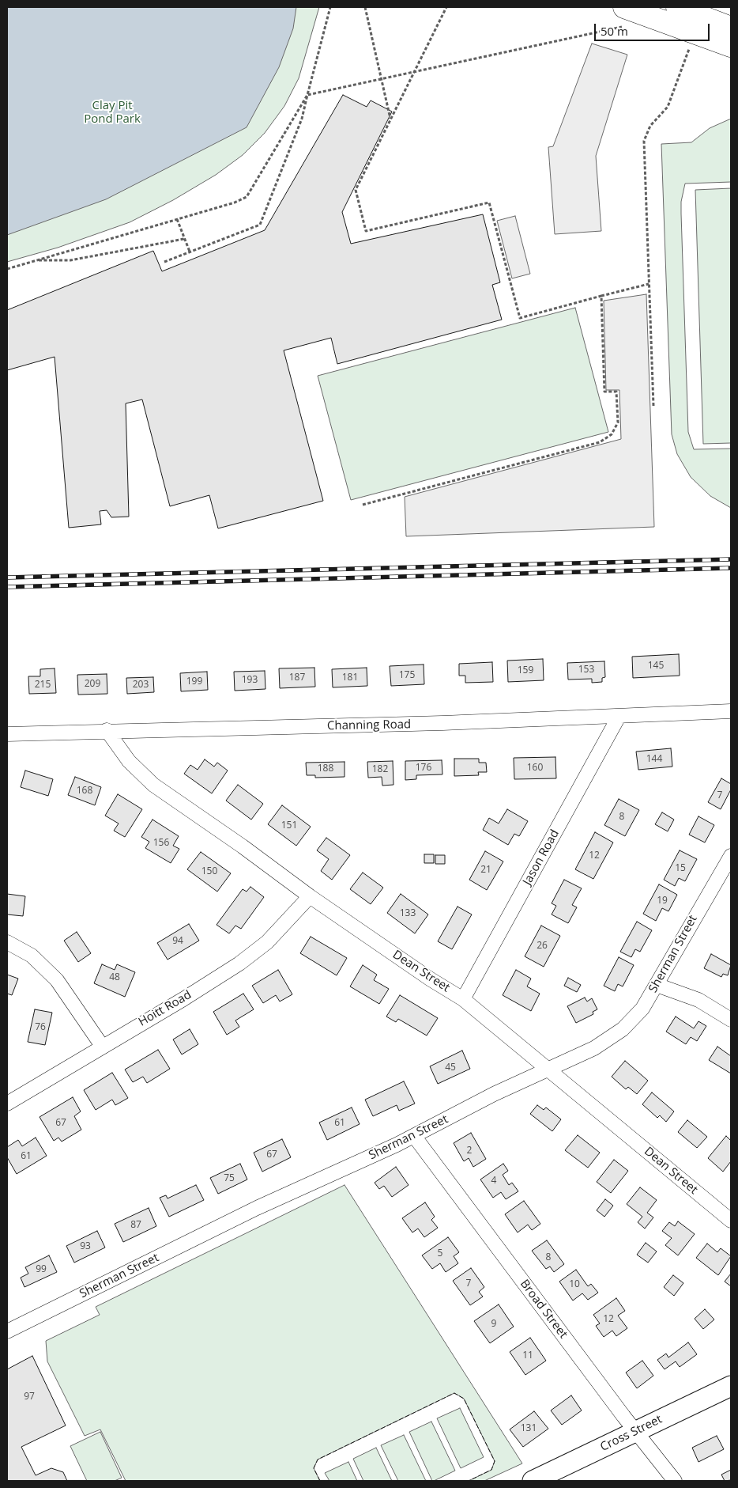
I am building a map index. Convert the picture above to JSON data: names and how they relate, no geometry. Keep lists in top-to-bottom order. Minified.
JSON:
{"streets":{"street":["Channing Road","Jason Road","Sherman Street","Dean Street","Hoitt Road","Broad Street","Cross Street"]},"crossings":[["Channing Road","Jason Road"],["Channing Road","Dean Street"],["Jason Road","Dean Street"],["Sherman Street","Dean Street"],["Sherman Street","Broad Street"],["Dean Street","Hoitt Road"],["Broad Street","Cross Street"]],"parks":["Clay Pit Pond Park"],"house_numbers":["145","153","159","175","187","181","193","199","209","215","203","144","176","160","188","182","168","7","8","151","156","12","15","21","150","19","133","94","26","48","76","45","67","61","2","67","61","75","4","87","93","5","8","99","7","10","12","9","11","97","131"],"scale_bar":"50 m"}
